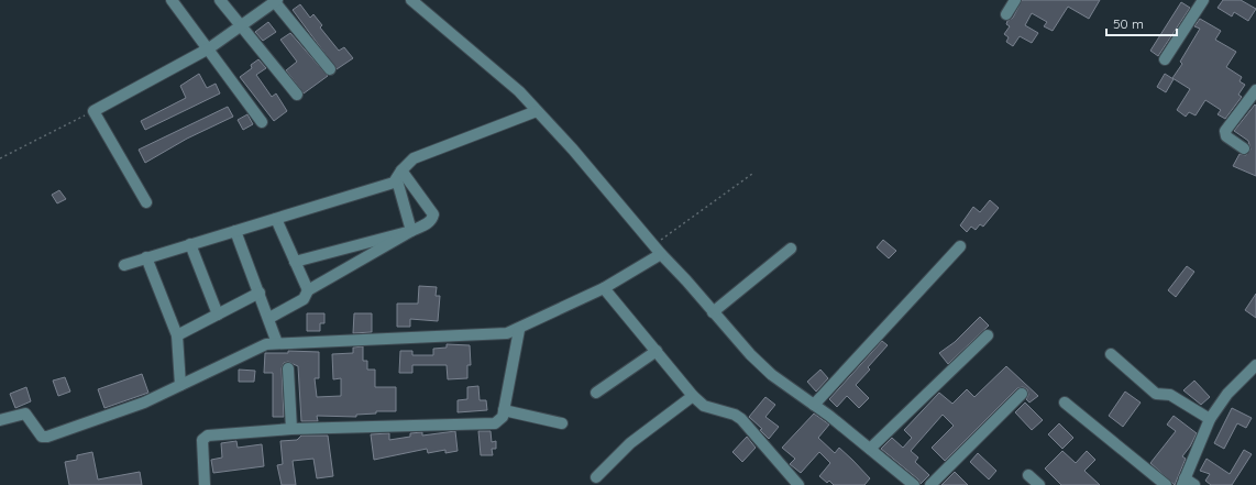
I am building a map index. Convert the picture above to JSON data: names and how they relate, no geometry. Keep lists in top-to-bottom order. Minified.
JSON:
{"scale_bar":"50 m"}
